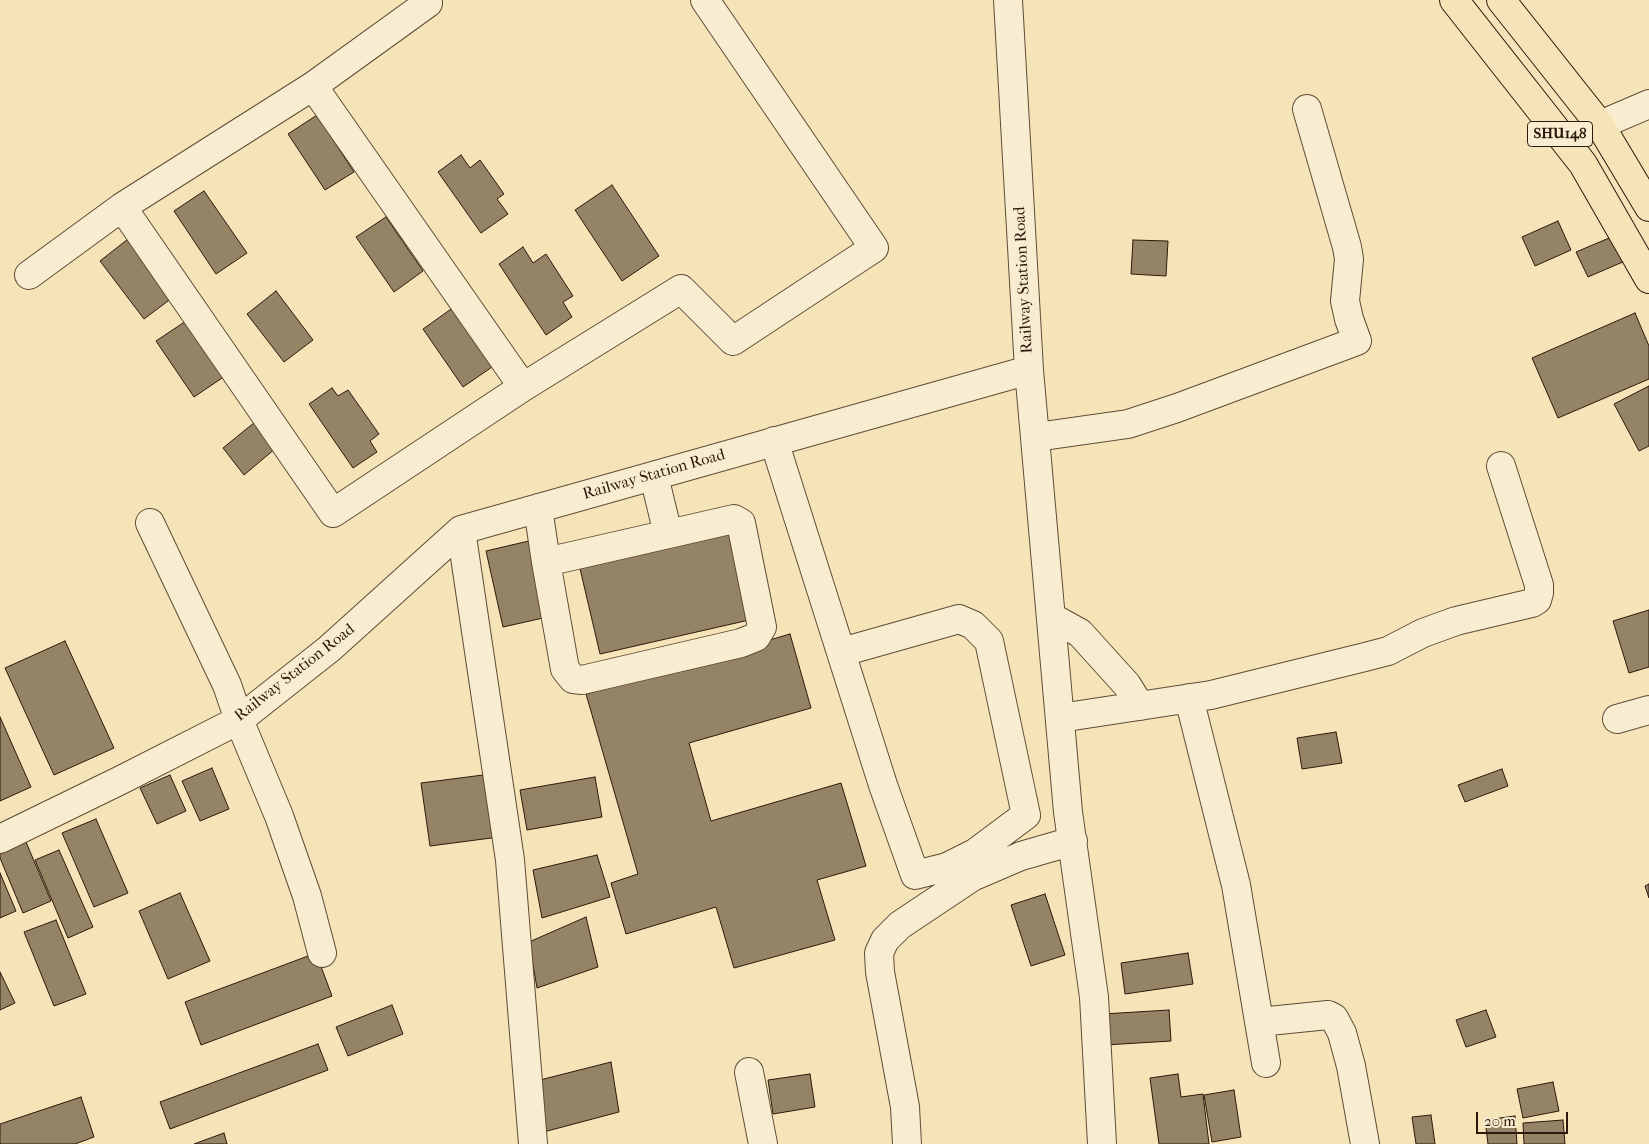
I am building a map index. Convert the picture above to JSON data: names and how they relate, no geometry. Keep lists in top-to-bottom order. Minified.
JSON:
{"streets":{"main road":["SHU148"],"street":["Railway Station Road"]},"scale_bar":"20 m"}
